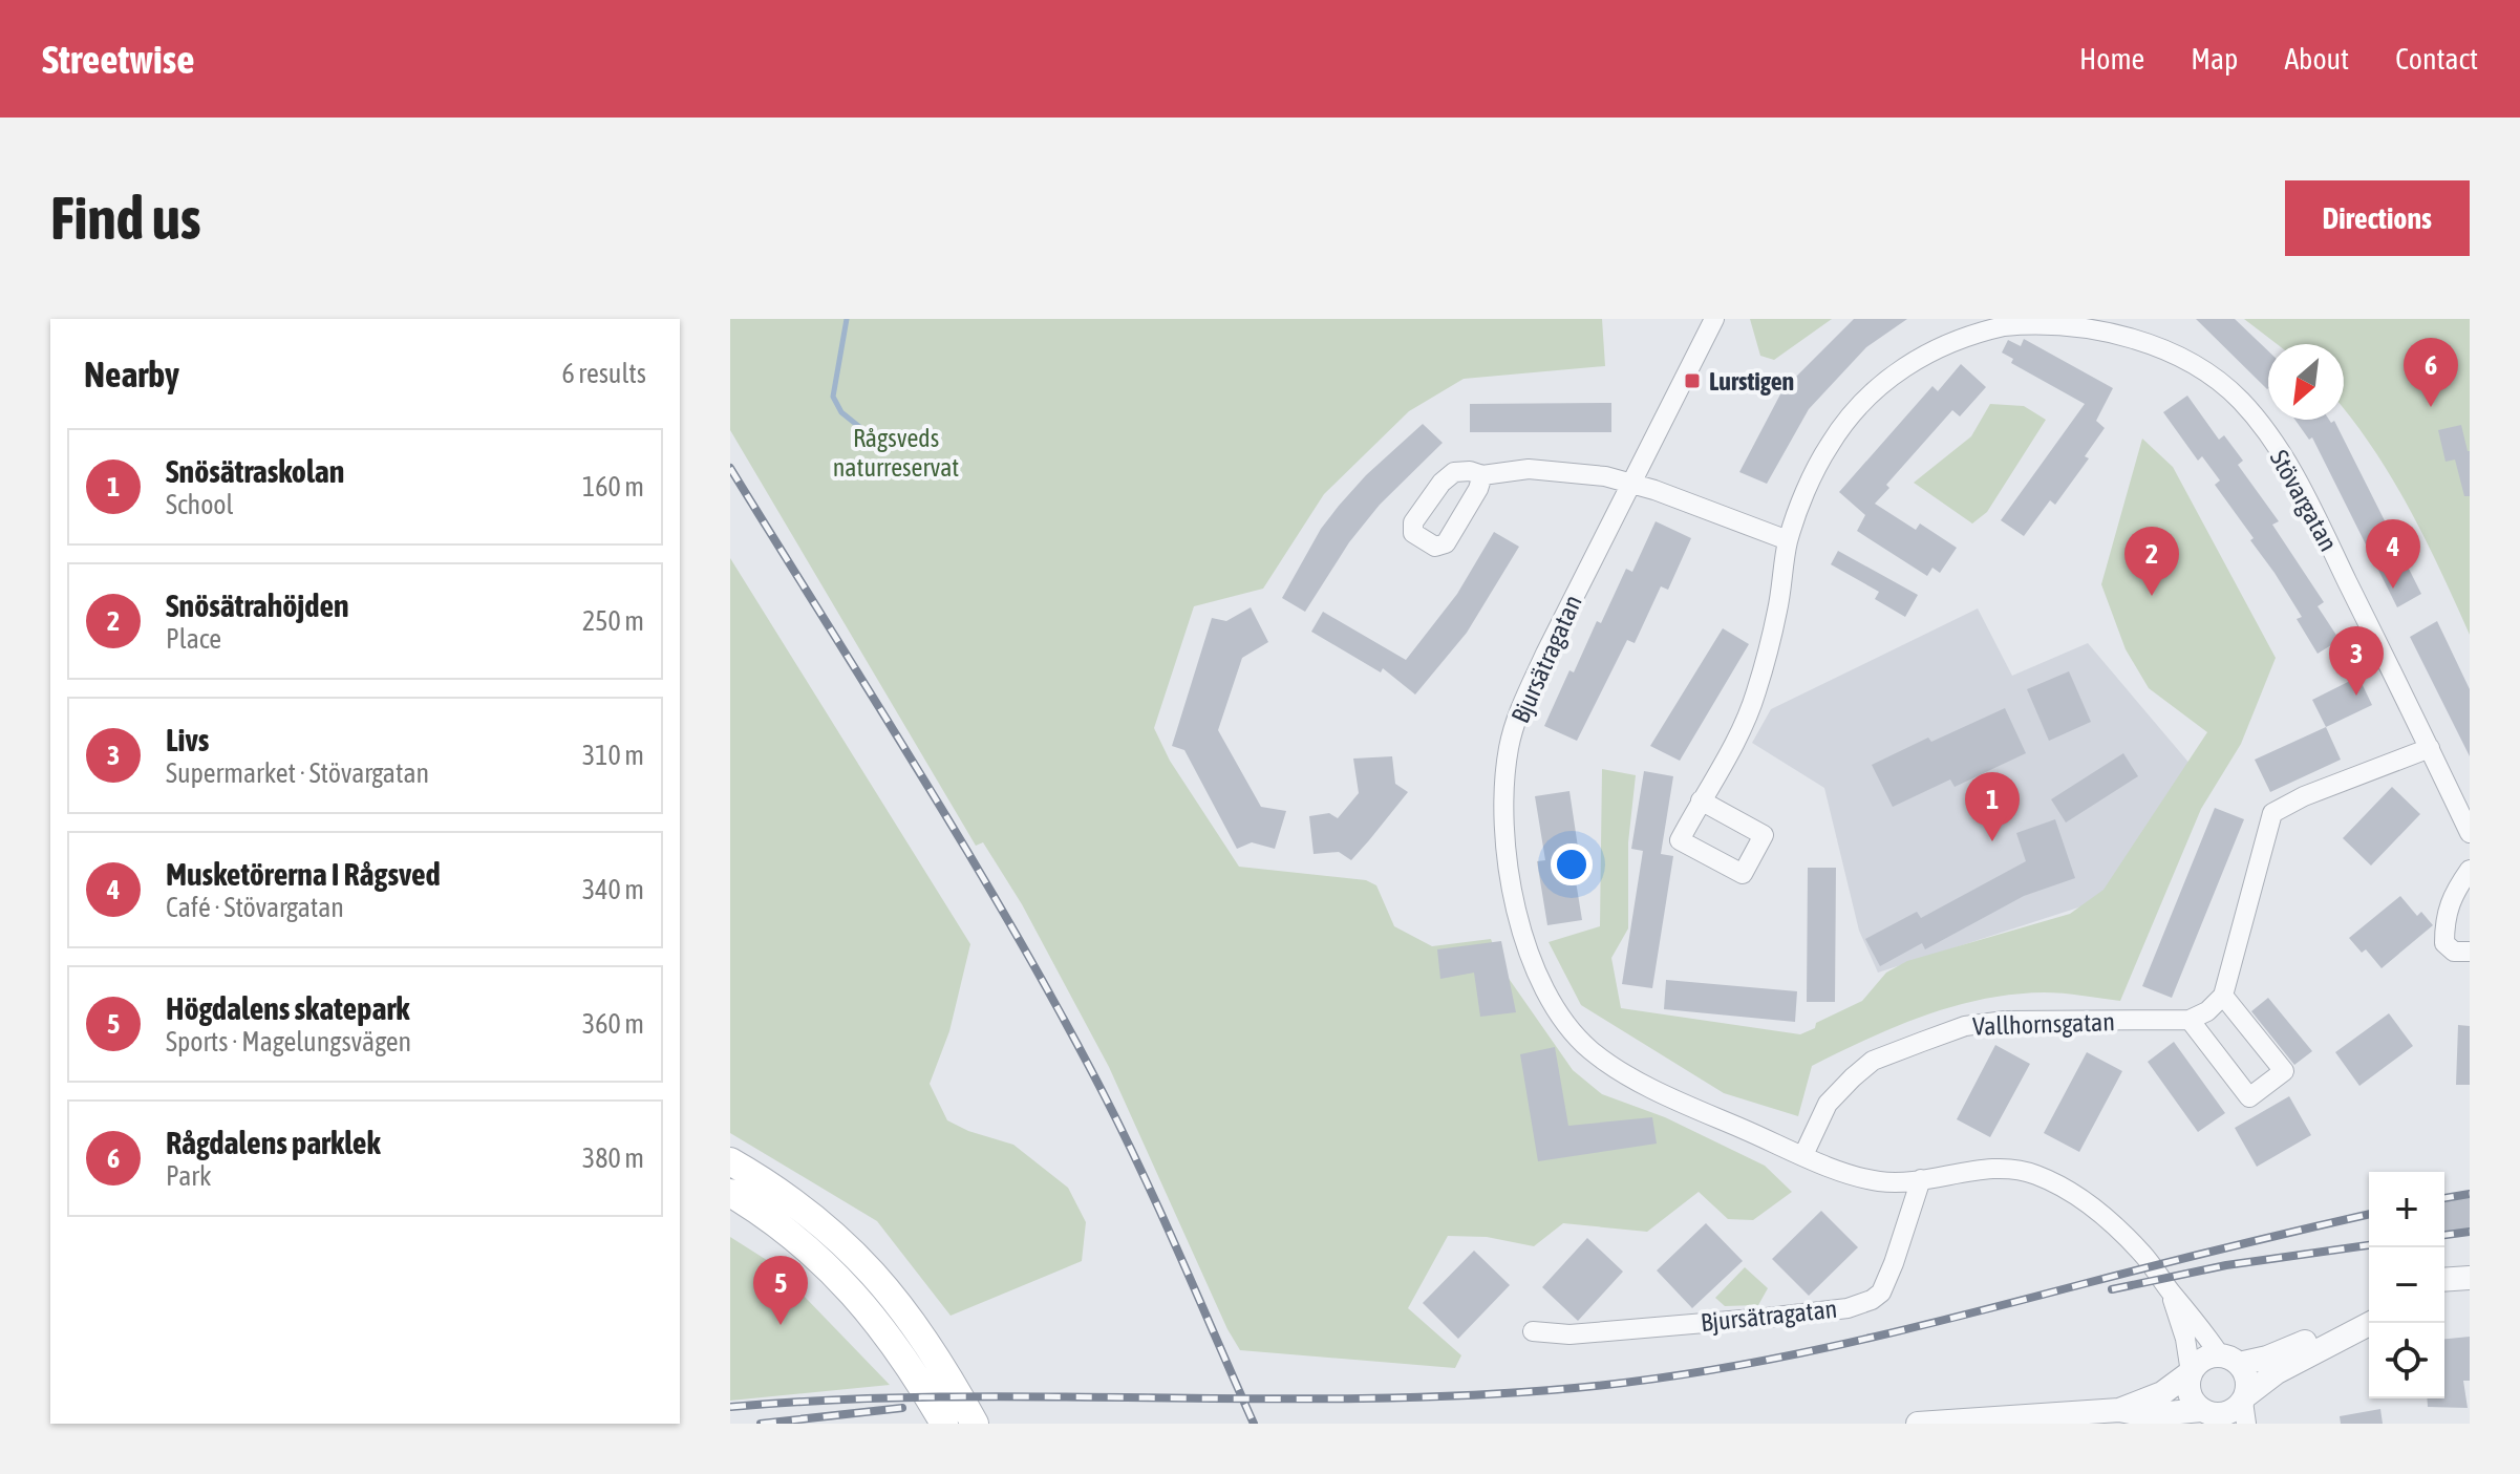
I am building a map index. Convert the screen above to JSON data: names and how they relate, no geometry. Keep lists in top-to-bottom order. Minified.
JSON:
{"streets":{"street":["Stövargatan","Bjursätragatan","Vallhornsgatan"]},"crossings":[["Bjursätragatan","Vallhornsgatan"]],"parks":["Rågsveds naturreservat"],"places":{"transit":["Lurstigen"]},"north":"bottom left","page":{"header":"Streetwise","nav":["Home","Map","About","Contact"],"buttons":"Directions","title":"Find us","heading":["Nearby","6 results"],"pins":["6","4","2","3","1","5"],"list":[{"mark":"1","name":"Snösätraskolan","note":"School","value":"160 m"},{"mark":"2","name":"Snösätrahöjden","note":"Place","value":"250 m"},{"mark":"3","name":"Livs","note":"Supermarket · Stövargatan","value":"310 m"},{"mark":"4","name":"Musketörerna I Rågsved","note":"Café · Stövargatan","value":"340 m"},{"mark":"5","name":"Högdalens skatepark","note":"Sports · Magelungsvägen","value":"360 m"},{"mark":"6","name":"Rågdalens parklek","note":"Park","value":"380 m"}],"map_buttons":["+","−"]}}
